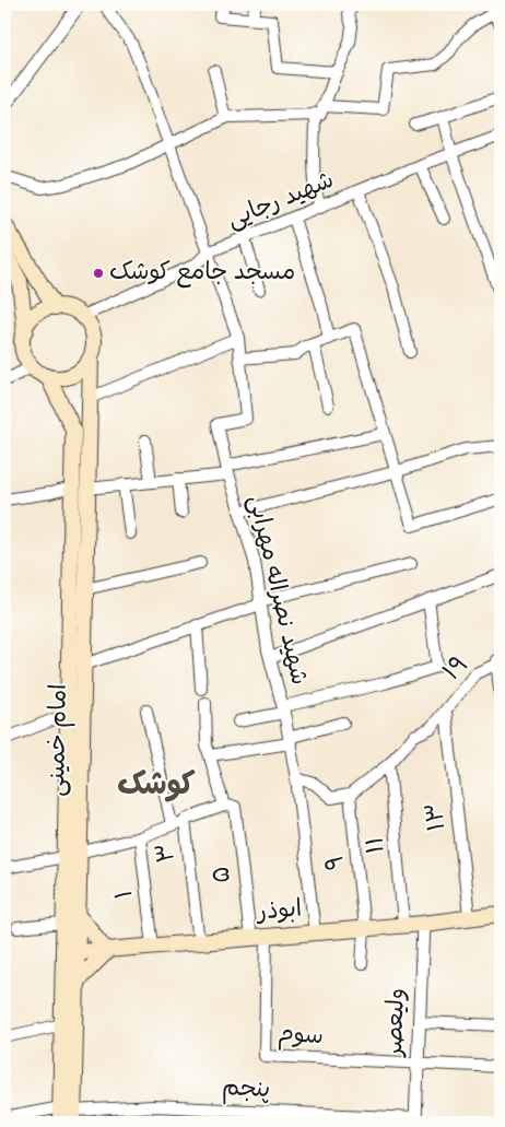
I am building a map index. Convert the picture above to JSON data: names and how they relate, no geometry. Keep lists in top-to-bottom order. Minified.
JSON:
{"streets":{"main road":["امام خمینی","ابوذر"],"street":["شهید رجایی","شهید نصراله مهرابی","۱۹","۱۳","۱۱","۳","۹","۵","۱","ولیعصر","سوم","پنجم"]},"crossings":[["شهید رجایی","شهید نصراله مهرابی"],["شهید رجایی","امام خمینی"],["شهید نصراله مهرابی","ابوذر"],["۱۹","۱۳"],["۱۹","۱۱"],["۱۹","۹"],["امام خمینی","ابوذر"],["امام خمینی","پنجم"],["۱۳","ابوذر"],["۱۱","ابوذر"],["۳","۵"],["۳","ابوذر"],["۹","ابوذر"],["۵","ابوذر"],["۱","ابوذر"],["ابوذر","ولیعصر"],["ابوذر","سوم"],["ولیعصر","سوم"],["ولیعصر","پنجم"]],"districts":["کوشک"],"places":["مسجد جامع کوشک"]}
